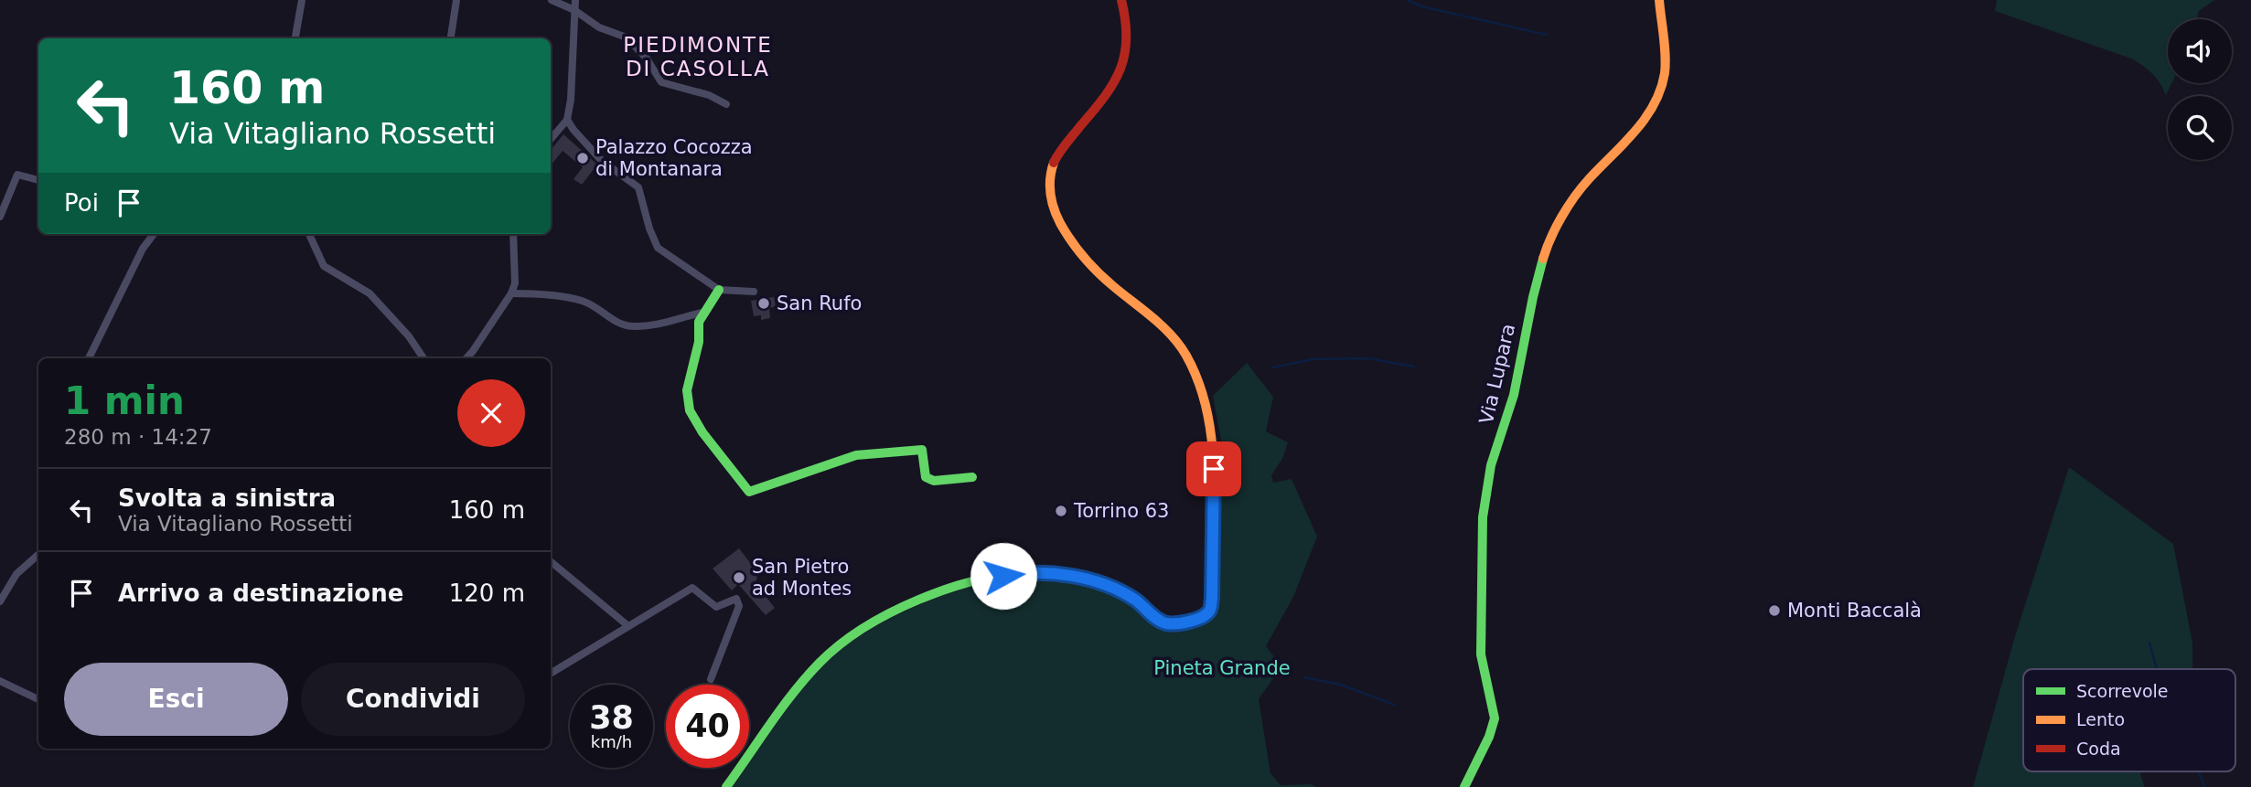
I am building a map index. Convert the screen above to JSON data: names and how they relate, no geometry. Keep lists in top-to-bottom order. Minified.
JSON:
{"streets":{"street":["Via Lupara"]},"districts":["PIEDIMONTE DI CASOLLA"],"parks":["Pineta Grande"],"places":["Palazzo Cocozza di Montanara","San Rufo","Torrino 63","San Pietro ad Montes","Monti Baccalà"],"legend":["Scorrevole","Lento","Coda"],"page":{"turn":["160 m","Via Vitagliano Rossetti"],"then":"Poi","heading":["1 min","280 m · 14:27"],"list":[{"name":"Svolta a sinistra","note":"Via Vitagliano Rossetti","value":"160 m"},{"name":"Arrivo a destinazione","value":"120 m"}],"buttons":["Esci","Condividi"],"speed":"38 km/h","limit":"40"}}
